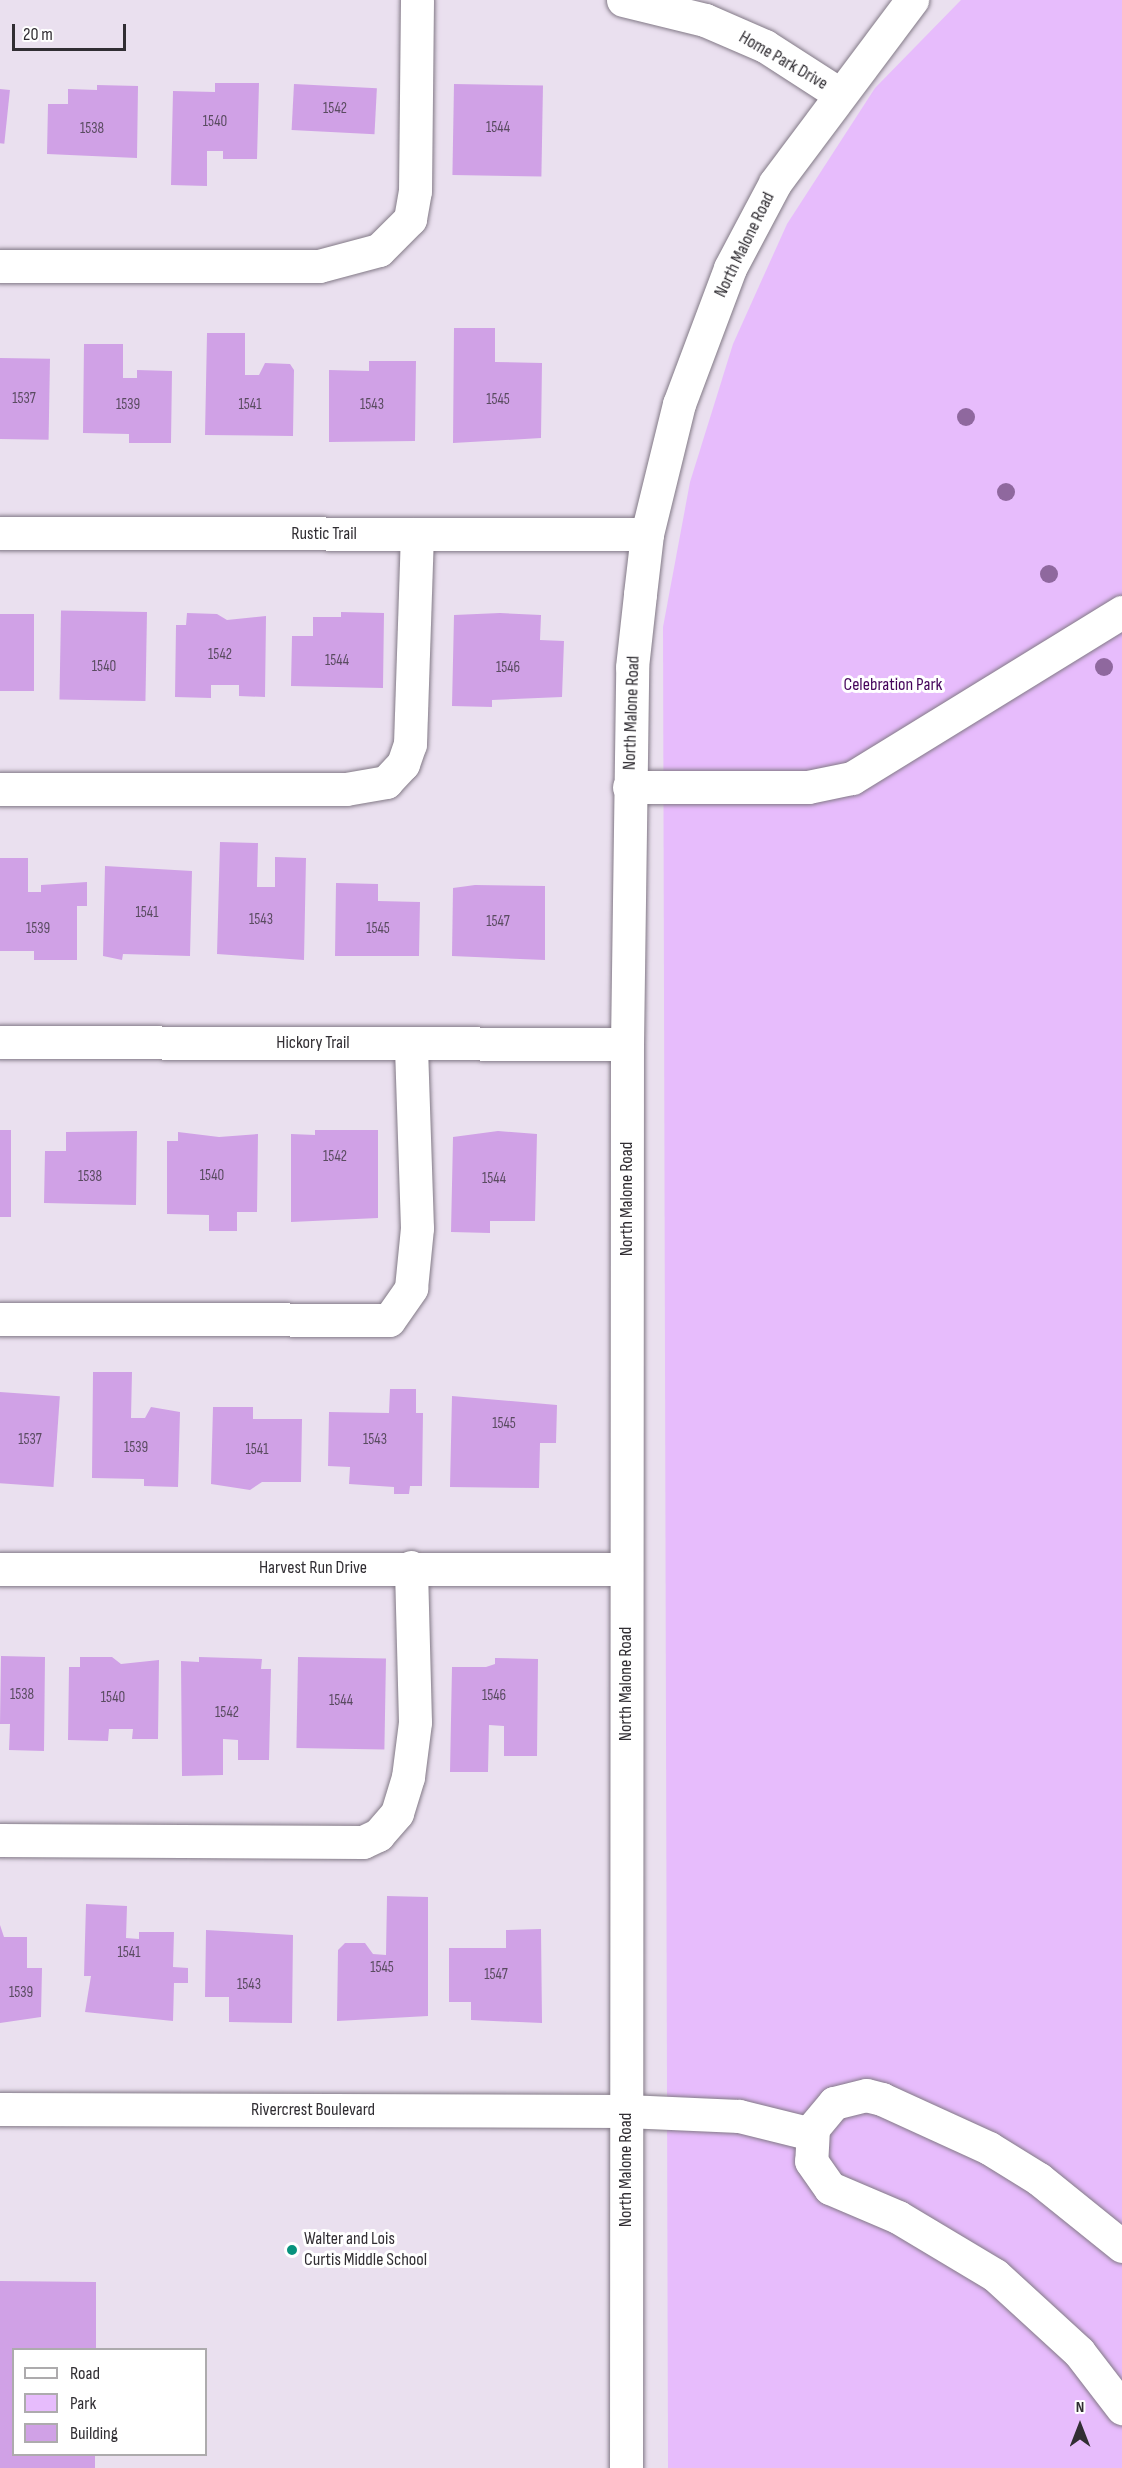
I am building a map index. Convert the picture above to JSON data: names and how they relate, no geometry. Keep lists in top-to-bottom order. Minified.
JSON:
{"streets":{"street":["Home Park Drive","North Malone Road","Rustic Trail","Hickory Trail","Harvest Run Drive","Rivercrest Boulevard"]},"crossings":[["Home Park Drive","North Malone Road"],["North Malone Road","Rustic Trail"],["North Malone Road","Hickory Trail"],["North Malone Road","Harvest Run Drive"],["North Malone Road","Rivercrest Boulevard"]],"parks":["Celebration Park"],"places":["Walter and Lois Curtis Middle School"],"house_numbers":["1542","1540","1544","1538","1537","1545","1539","1541","1543","1542","1544","1540","1546","1541","1543","1547","1539","1545","1542","1540","1538","1544","1545","1537","1543","1539","1541","1538","1546","1540","1544","1542","1541","1545","1547","1543","1539"],"legend":["Road","Park","Building"],"scale_bar":"20 m","north":"top"}
